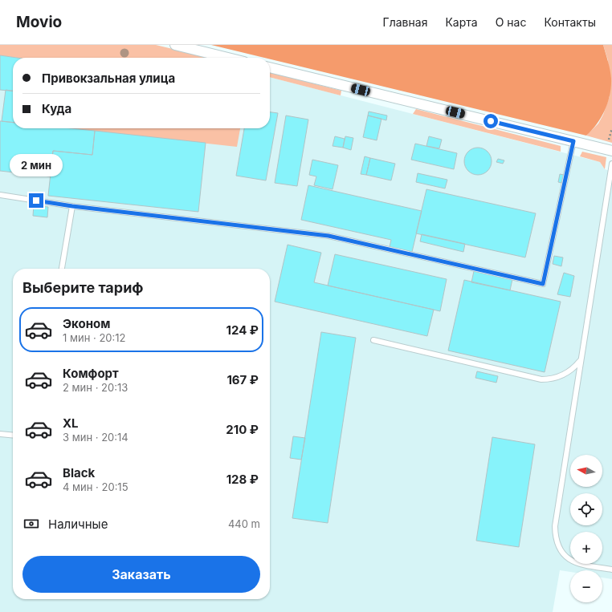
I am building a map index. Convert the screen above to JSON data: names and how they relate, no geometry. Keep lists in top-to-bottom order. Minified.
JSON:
{"north":"left","page":{"header":"Movio","nav":["Главная","Карта","О нас","Контакты"],"banner":["Привокзальная улица","Куда"],"bubble":"2 мин","heading":"Выберите тариф","list":[{"name":"Эконом","note":"1 мин · 20:12","value":"124 ₽"},{"name":"Комфорт","note":"2 мин · 20:13","value":"167 ₽"},{"name":"XL","note":"3 мин · 20:14","value":"210 ₽"},{"name":"Black","note":"4 мин · 20:15","value":"128 ₽"}],"map_buttons":["+","−"],"pay":["Наличные","440 m"],"buttons":"Заказать"}}
